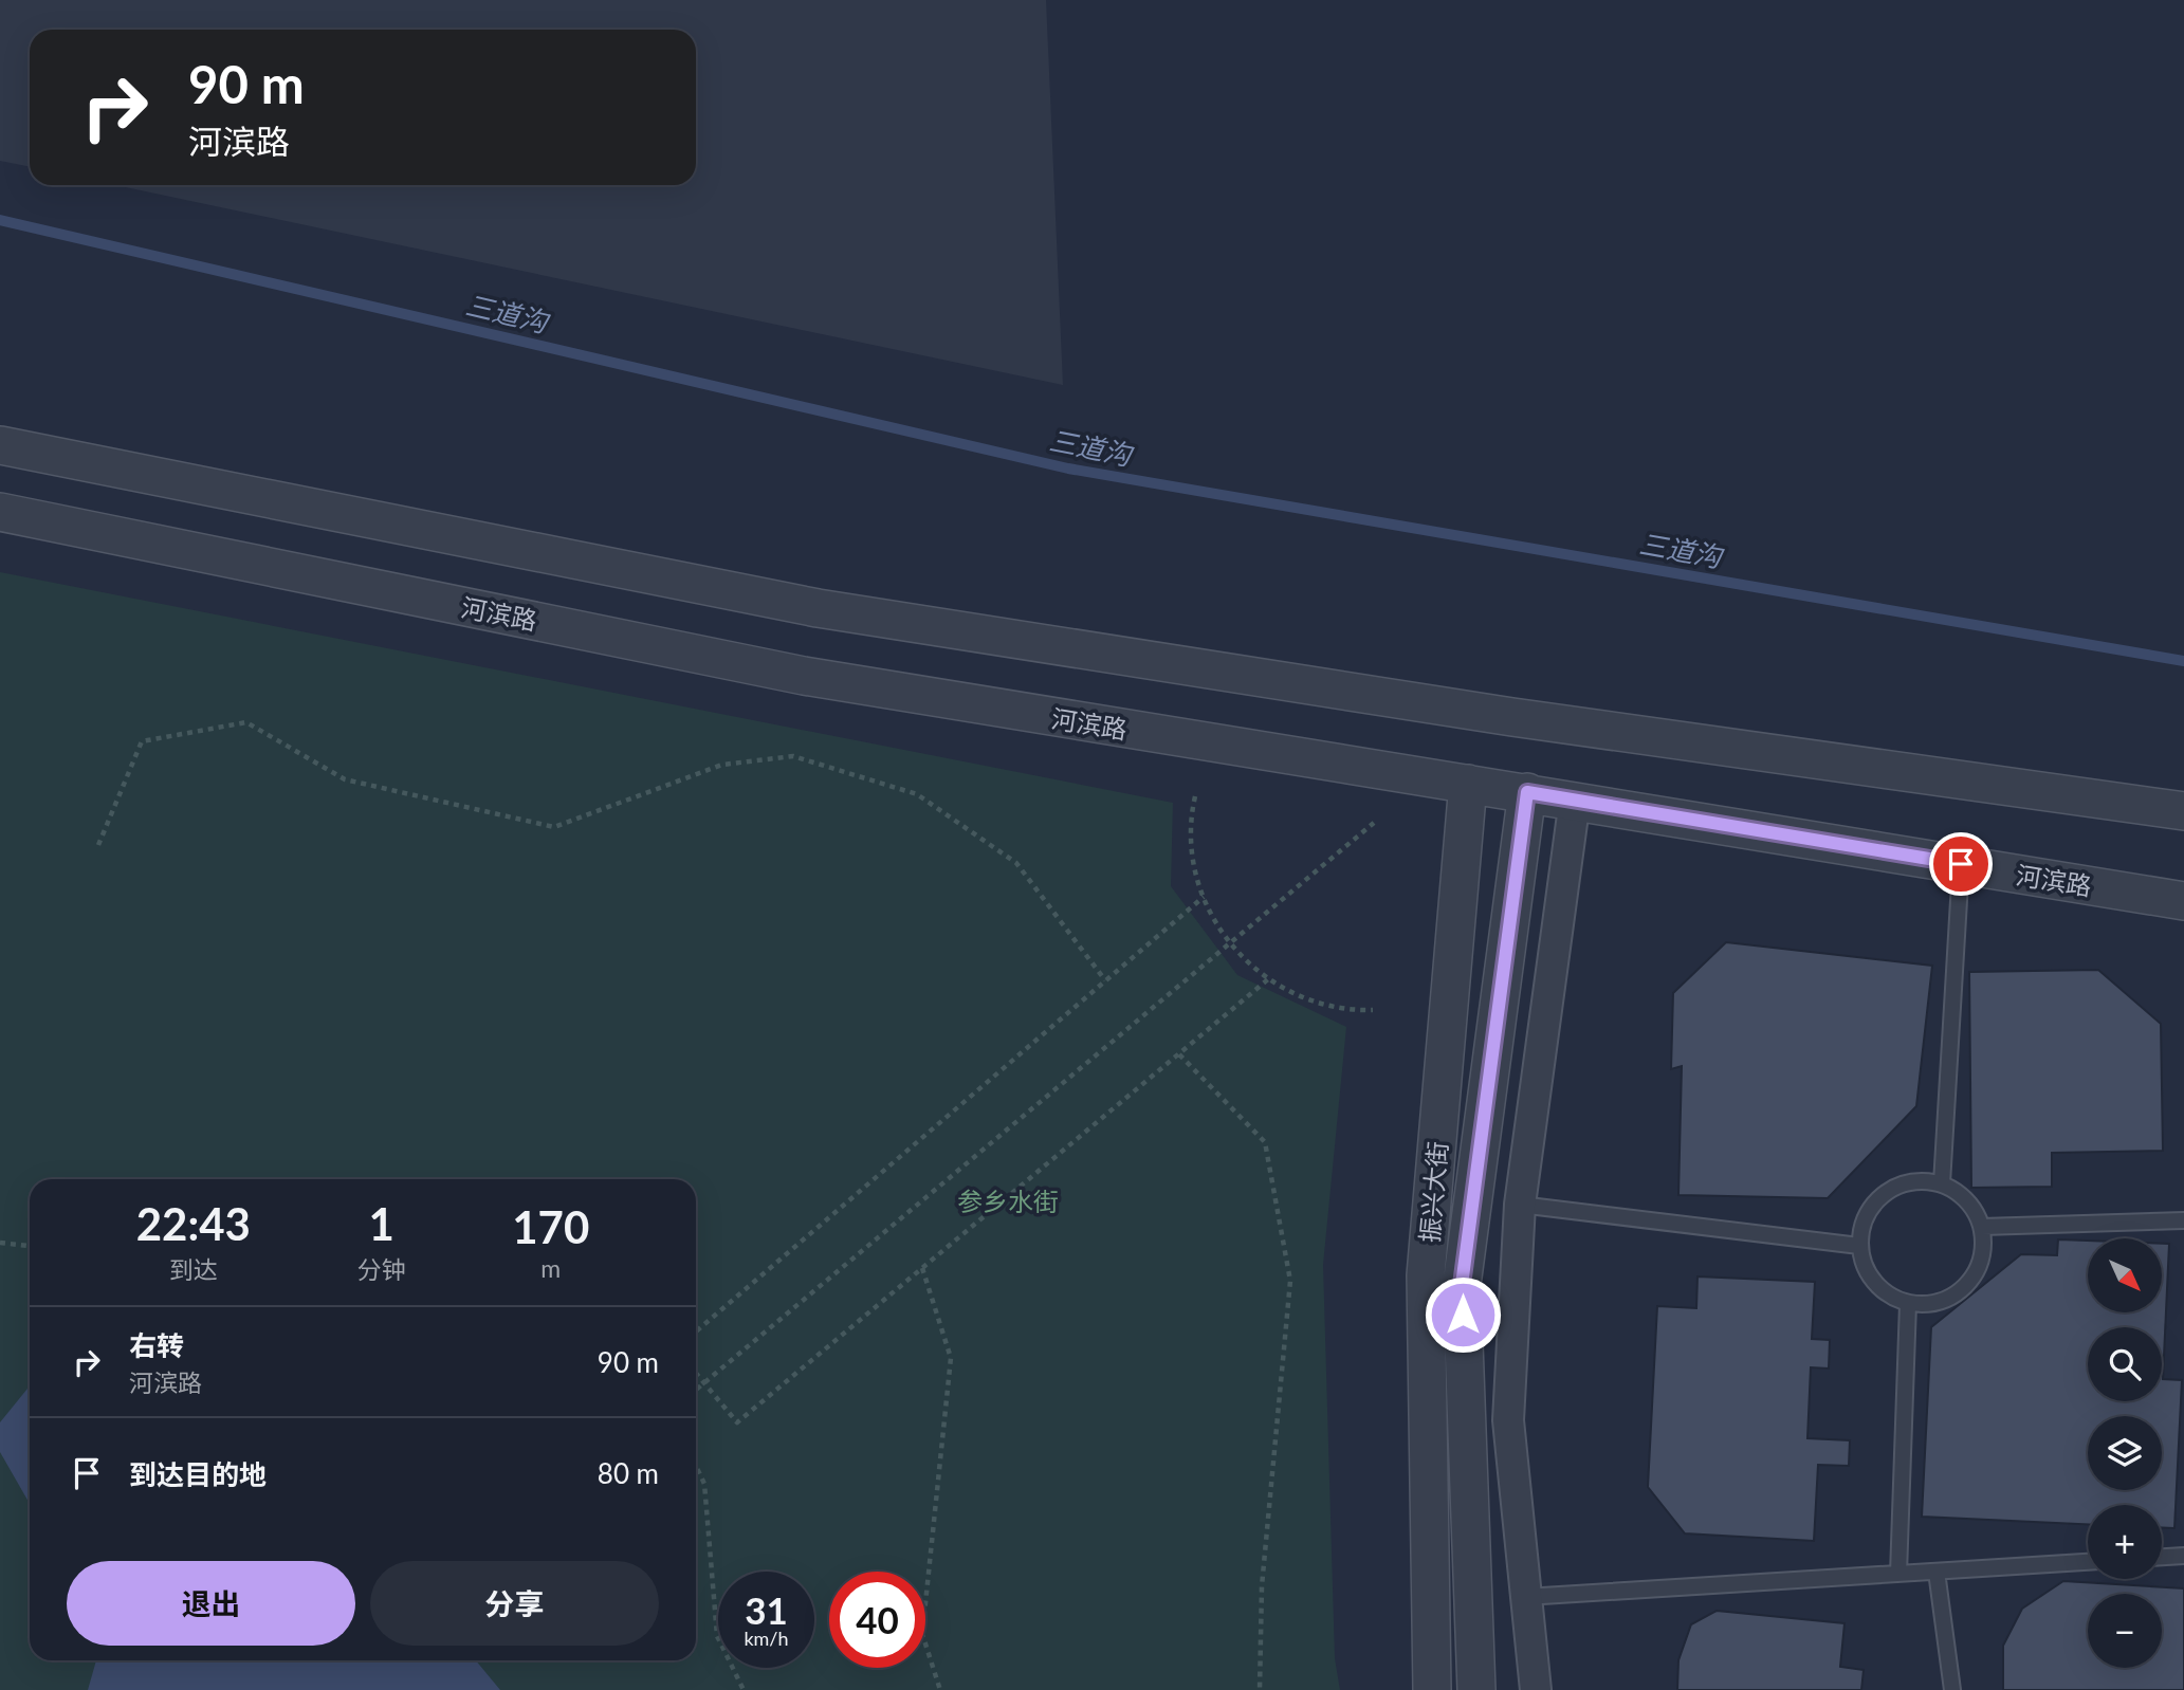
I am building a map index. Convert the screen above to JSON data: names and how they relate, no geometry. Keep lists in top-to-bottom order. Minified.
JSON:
{"streets":{"street":["河滨路","振兴大街"]},"crossings":[["河滨路","振兴大街"]],"water":["三道沟"],"parks":["参乡水街"],"north":"bottom right","page":{"turn":["90 m","河滨路"],"eta":["22:43","到达","1","分钟","170","m"],"map_buttons":["+","−"],"list":[{"name":"右转","note":"河滨路","value":"90 m"},{"name":"到达目的地","value":"80 m"}],"buttons":["退出","分享"],"speed":"31 km/h","limit":"40"}}
